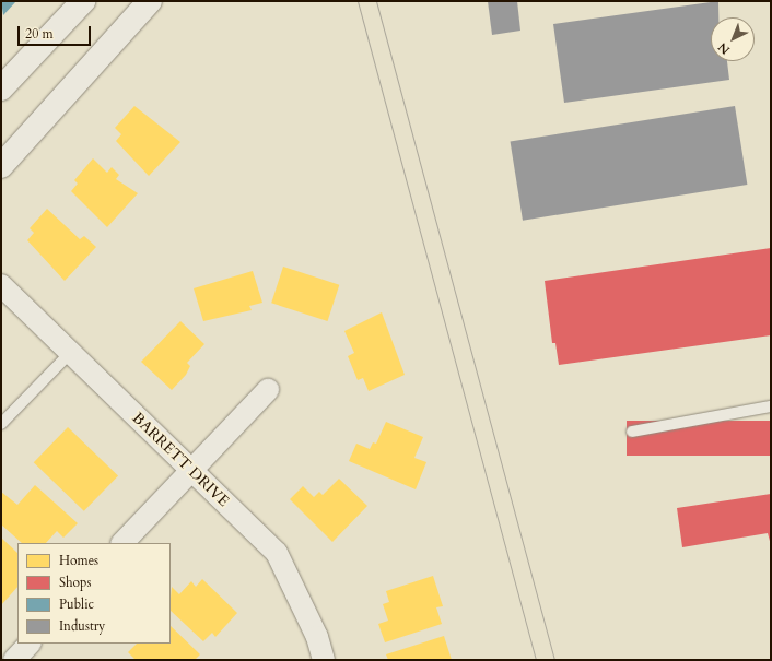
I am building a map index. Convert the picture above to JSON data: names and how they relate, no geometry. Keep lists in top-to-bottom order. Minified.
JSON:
{"streets":{"street":["BARRETT DRIVE"]},"legend":["Homes","Shops","Public","Industry"],"scale_bar":"20 m","north":"bottom left"}
